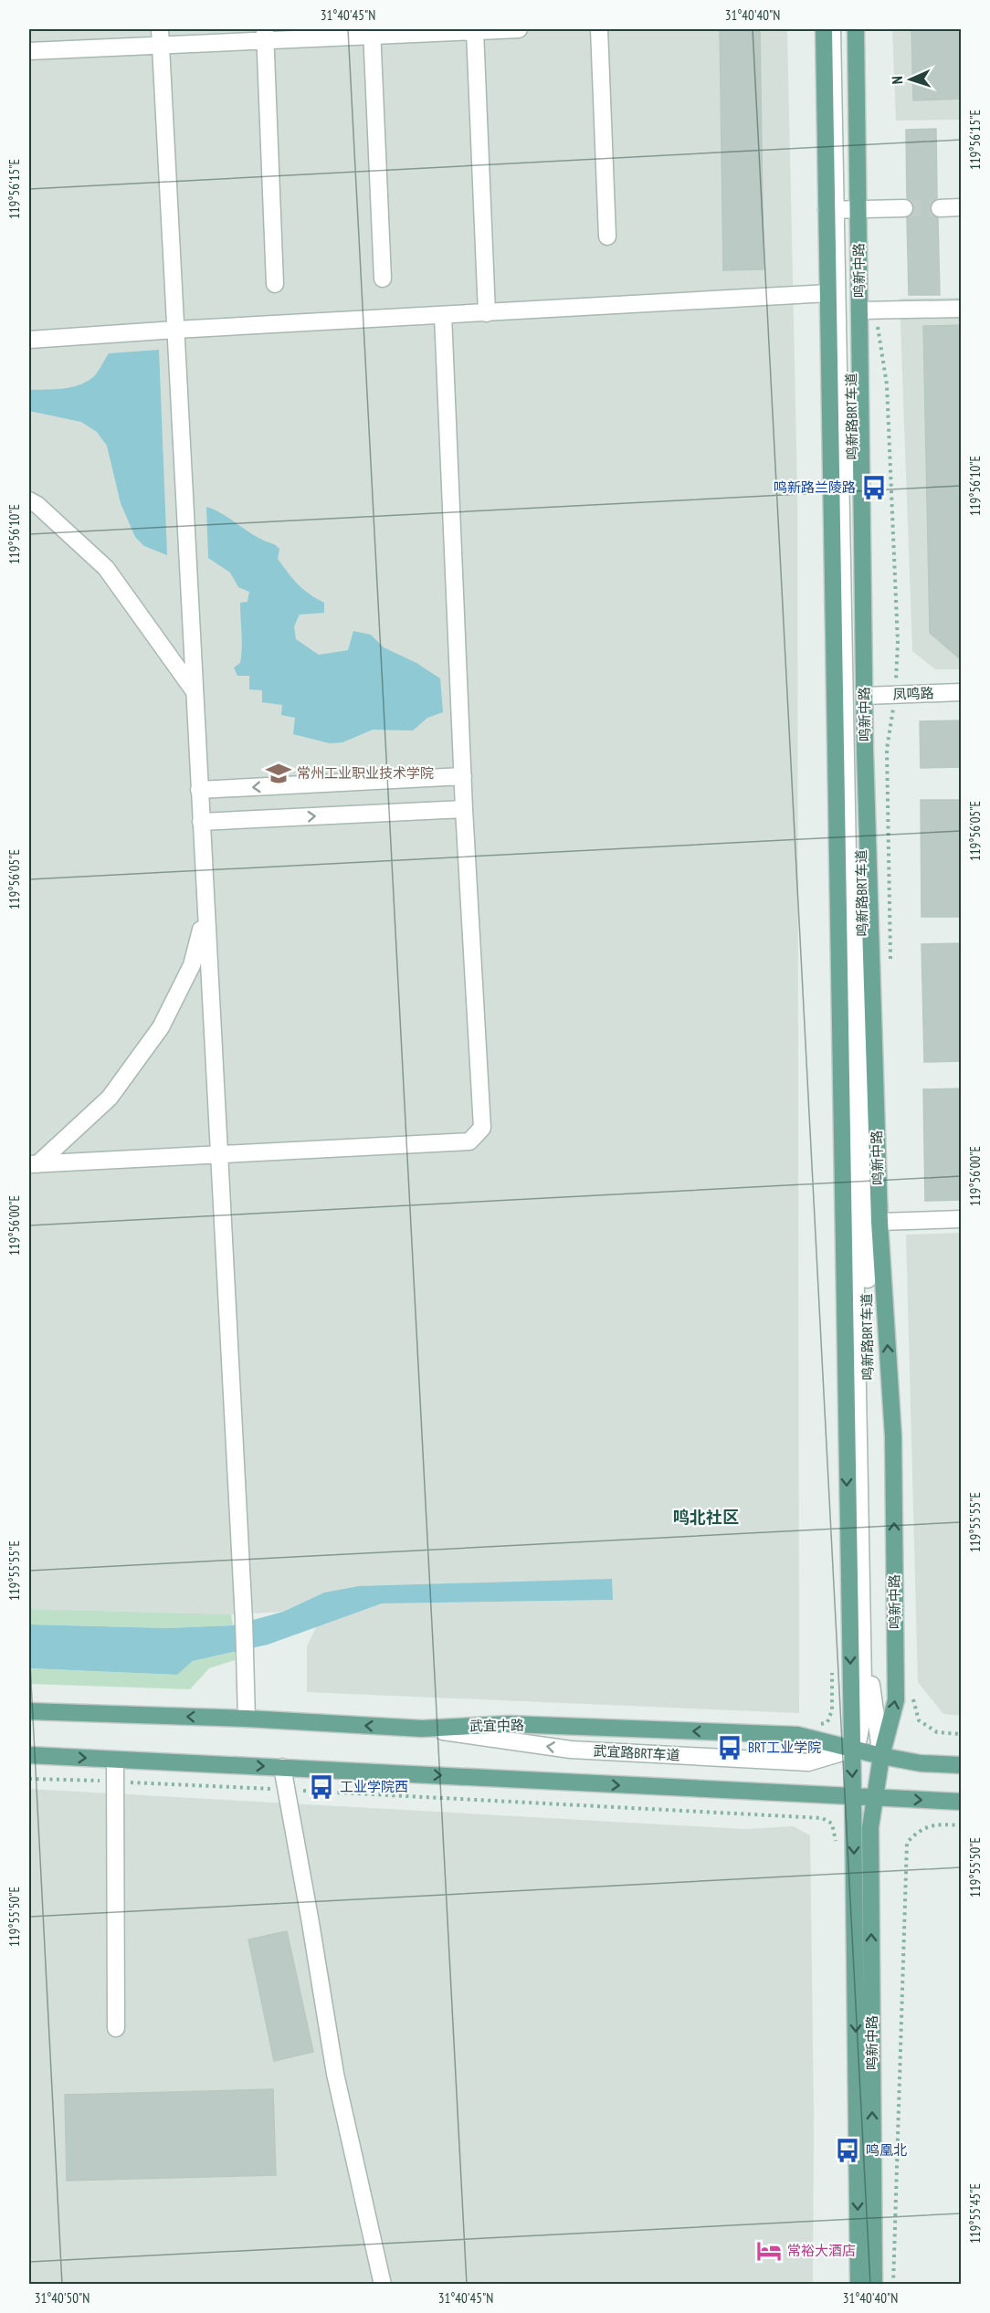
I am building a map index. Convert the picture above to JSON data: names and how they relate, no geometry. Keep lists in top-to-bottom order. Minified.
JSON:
{"streets":{"main road":["鸣新中路","武宜中路"],"street":["鸣新路BRT车道","凤鸣路","武宜路BRT车道"]},"crossings":[["鸣新中路","鸣新路BRT车道"],["鸣新中路","凤鸣路"],["鸣新中路","武宜中路"],["鸣新中路","武宜路BRT车道"],["鸣新路BRT车道","武宜中路"],["鸣新路BRT车道","武宜路BRT车道"],["武宜中路","武宜路BRT车道"]],"one_way":["武宜路BRT车道"],"districts":["鸣北社区"],"places":{"bus stop":["鸣新路兰陵路","BRT工业学院","工业学院西","鸣凰北"],"school or university":["常州工业职业技术学院"],"hotel":["常裕大酒店"]},"north":"left","coordinates":["31°40'45\"N","31°40'40\"N","119°56'15\"E","119°56'10\"E","119°56'05\"E","119°56'00\"E","119°55'55\"E","119°55'50\"E","119°55'45\"E","31°40'50\"N"]}
